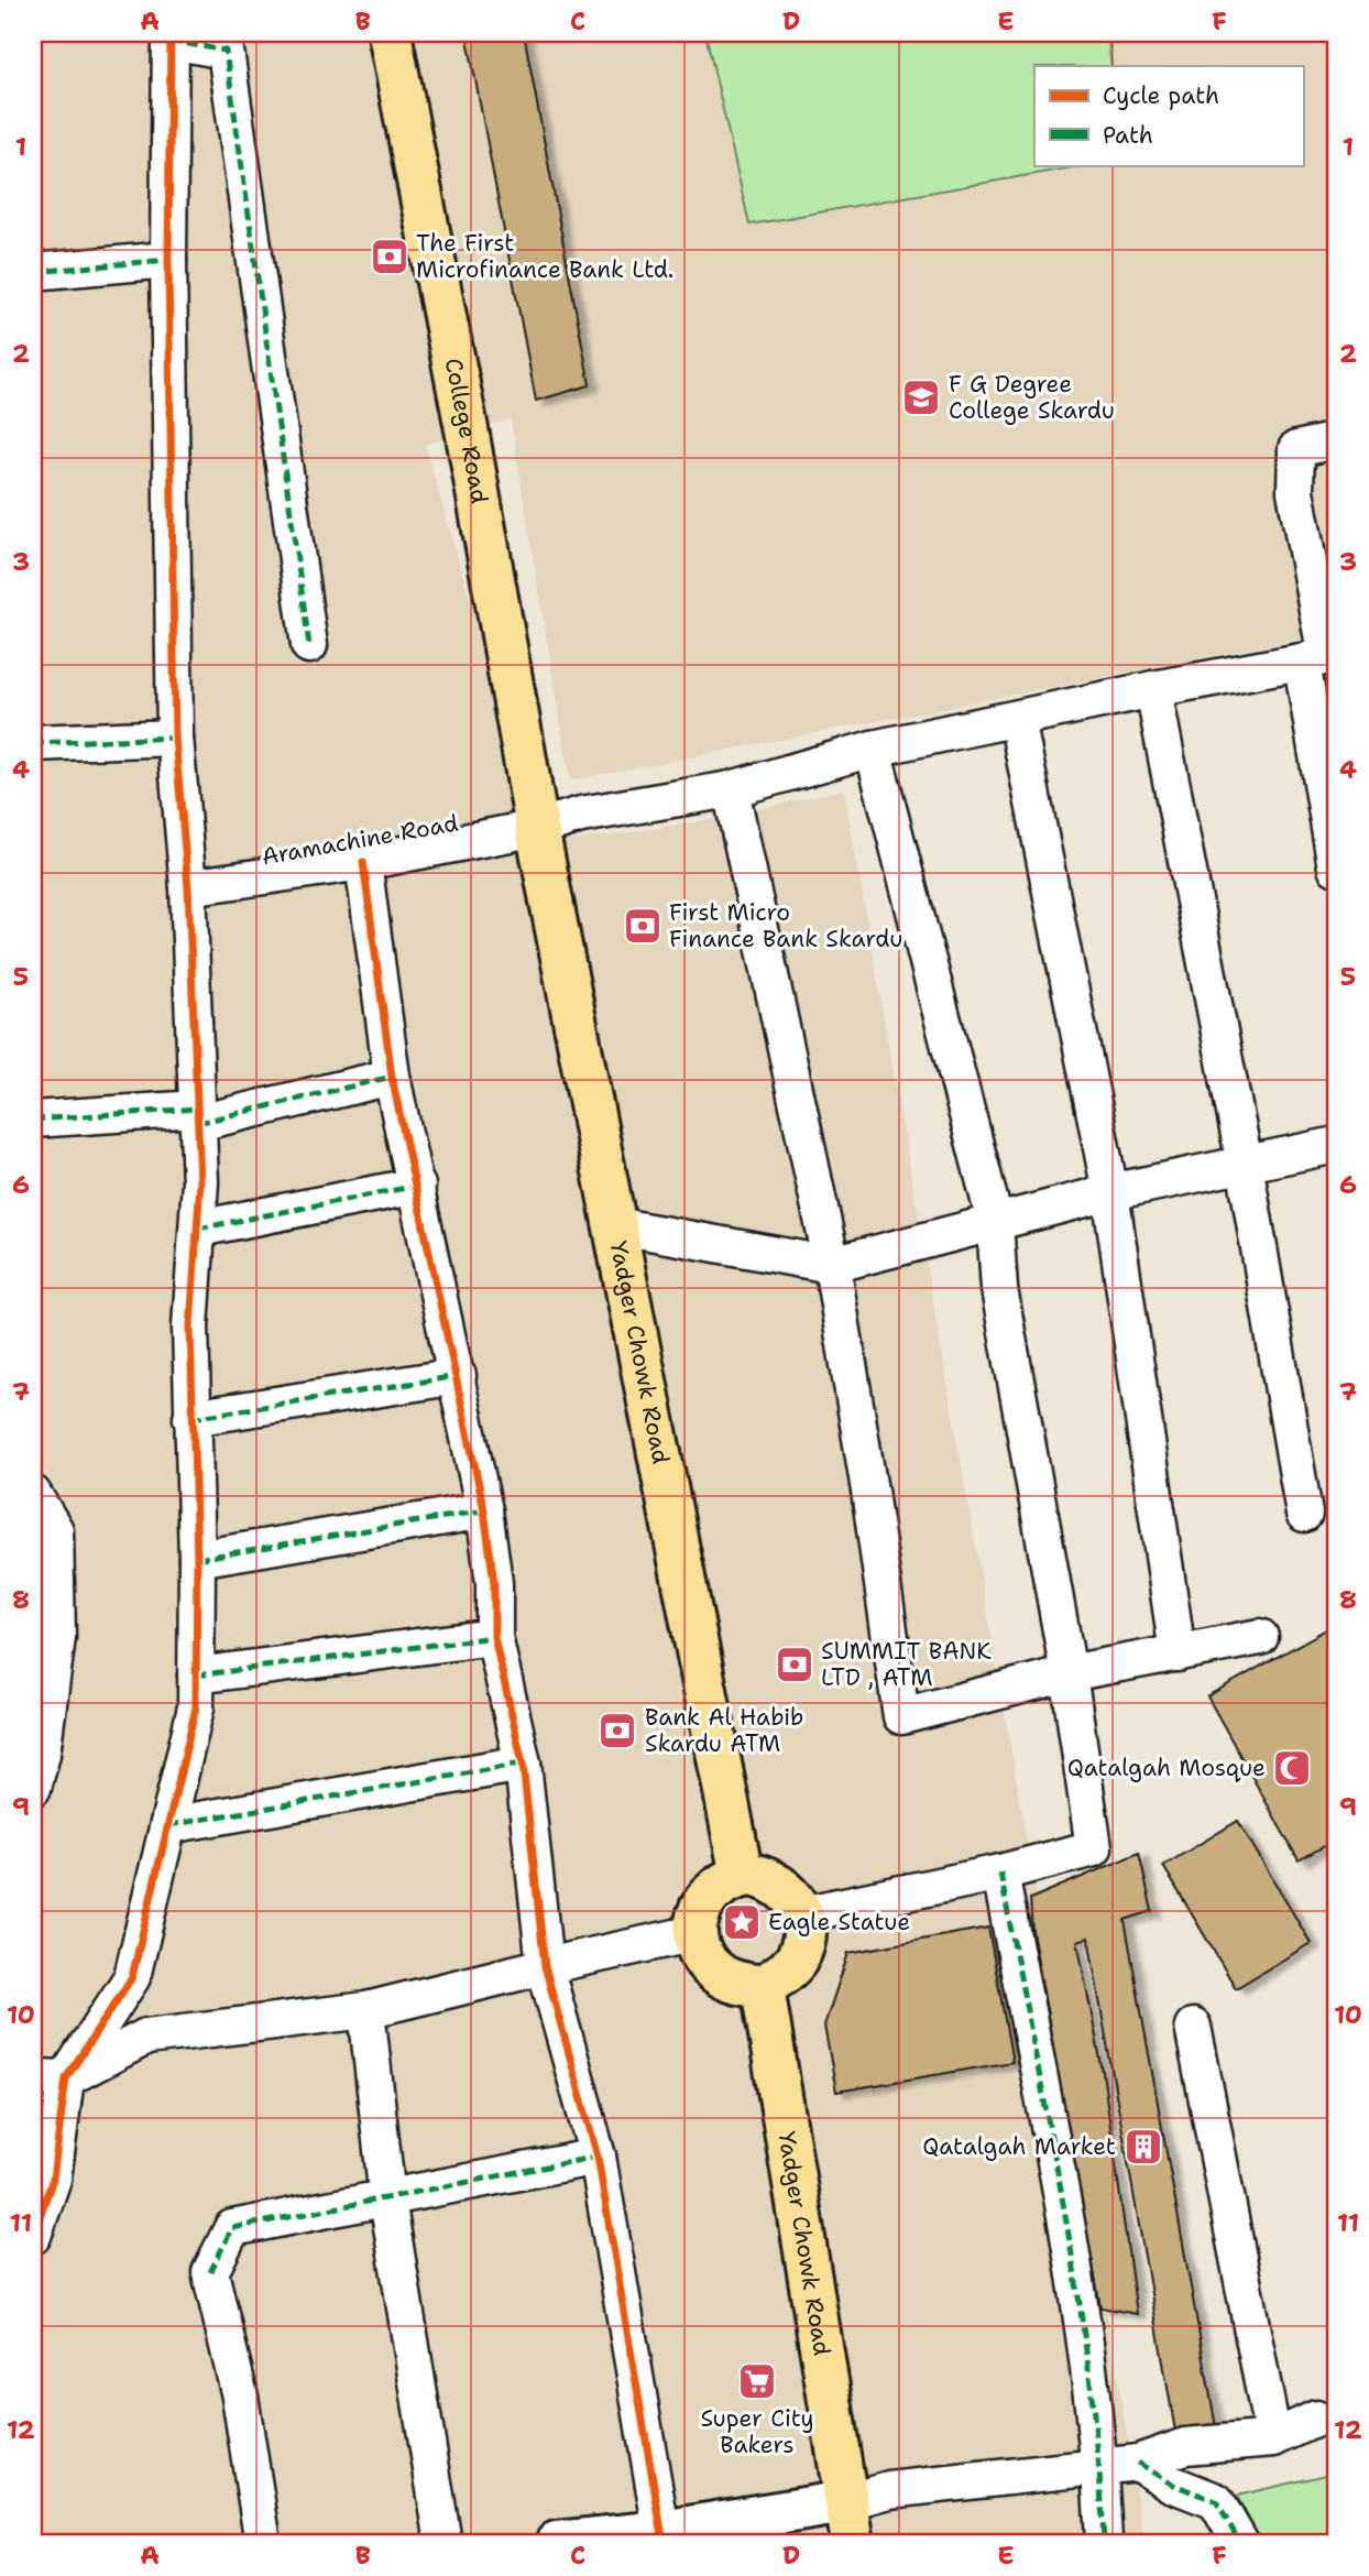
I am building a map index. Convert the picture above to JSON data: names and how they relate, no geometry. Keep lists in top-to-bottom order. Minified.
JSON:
{"streets":{"highway":["College Road","Yadger Chowk Road"],"street":["Aramachine Road"]},"crossings":[["College Road","Aramachine Road"],["College Road","Yadger Chowk Road"],["Aramachine Road","Yadger Chowk Road"]],"places":{"bank":["The First Microfinance Bank Ltd.","First Micro Finance Bank Skardu","SUMMIT BANK LTD , ATM","Bank Al Habib Skardu ATM"],"school or university":["F G Degree College Skardu"],"mosque":["Qatalgah Mosque"],"place":["Eagle Statue"],"building":["Qatalgah Market"],"supermarket":["Super City Bakers"]},"legend":["Cycle path","Path"],"grid":{"columns":["A","B","C","D","E","F"],"rows":["1","2","3","4","5","6","7","8","9","10","11","12"]}}
